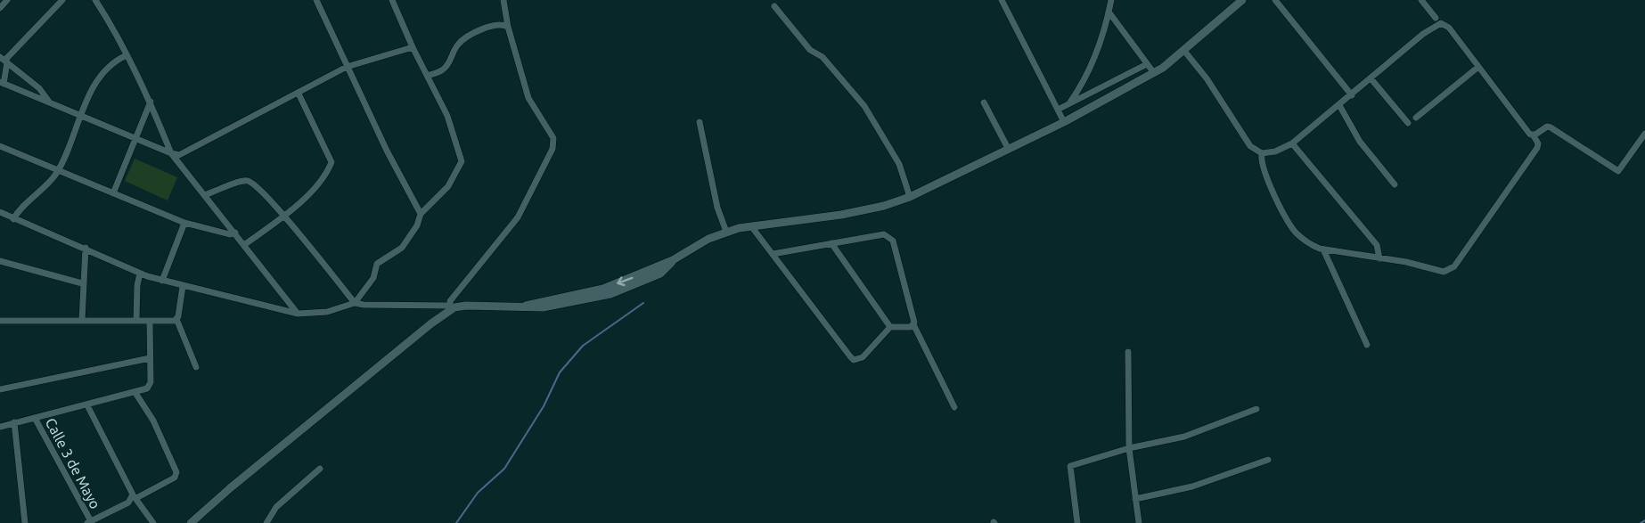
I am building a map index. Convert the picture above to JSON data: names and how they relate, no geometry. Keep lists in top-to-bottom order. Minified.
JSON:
{"streets":{"street":["Calle 3 de Mayo"]}}
